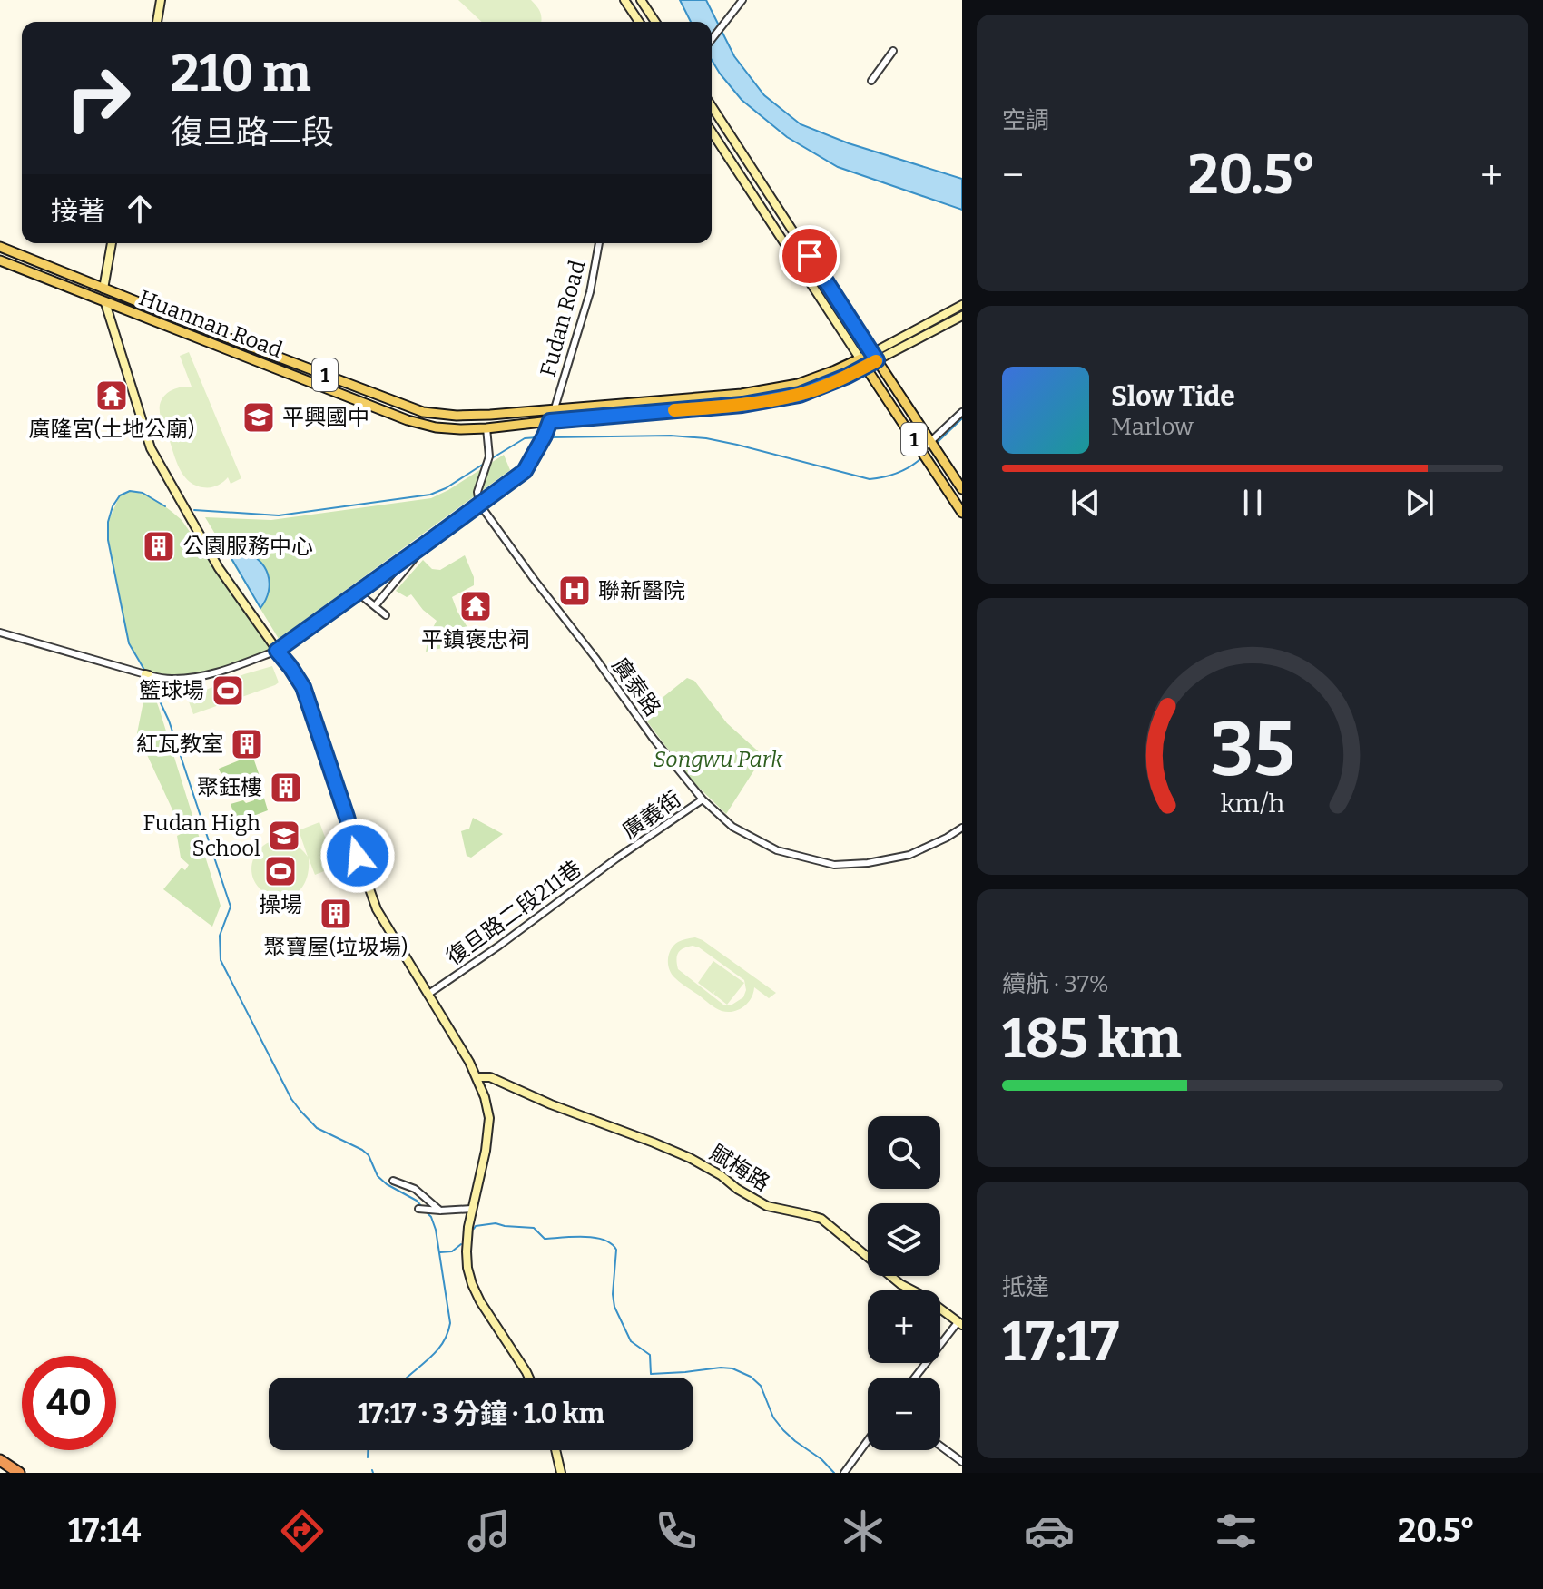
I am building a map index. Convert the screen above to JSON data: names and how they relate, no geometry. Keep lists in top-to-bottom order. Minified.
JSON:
{"streets":{"main road":["Huannan Road","1"],"street":["Fudan Road","廣泰路","廣義街","復旦路二段211巷","賦梅路"]},"crossings":[["Fudan Road","Huannan Road"],["Huannan Road","1"],["廣泰路","廣義街"],["廣義街","復旦路二段211巷"]],"parks":["Songwu Park"],"places":{"temple":["廣隆宮(土地公廟)","平鎮褒忠祠"],"school or university":["平興國中","Fudan High School"],"building":["公園服務中心","紅瓦教室","聚鈺樓","聚寶屋(垃圾場)"],"hospital":["聯新醫院"],"sports":["籃球場","操場"]},"page":{"tile":["空調",["續航 · 37%","185 km"],["抵達","17:17"]],"turn":["210 m","復旦路二段"],"heat":["−","20.5°","+"],"then":"接著","song":["Slow Tide","Marlow"],"map_buttons":["+","−"],"limit":"40","trip":"17:17 · 3 分鐘 · 1.0 km","tabs":["17:14","20.5°"],"gauge":["35","km/h"]}}
